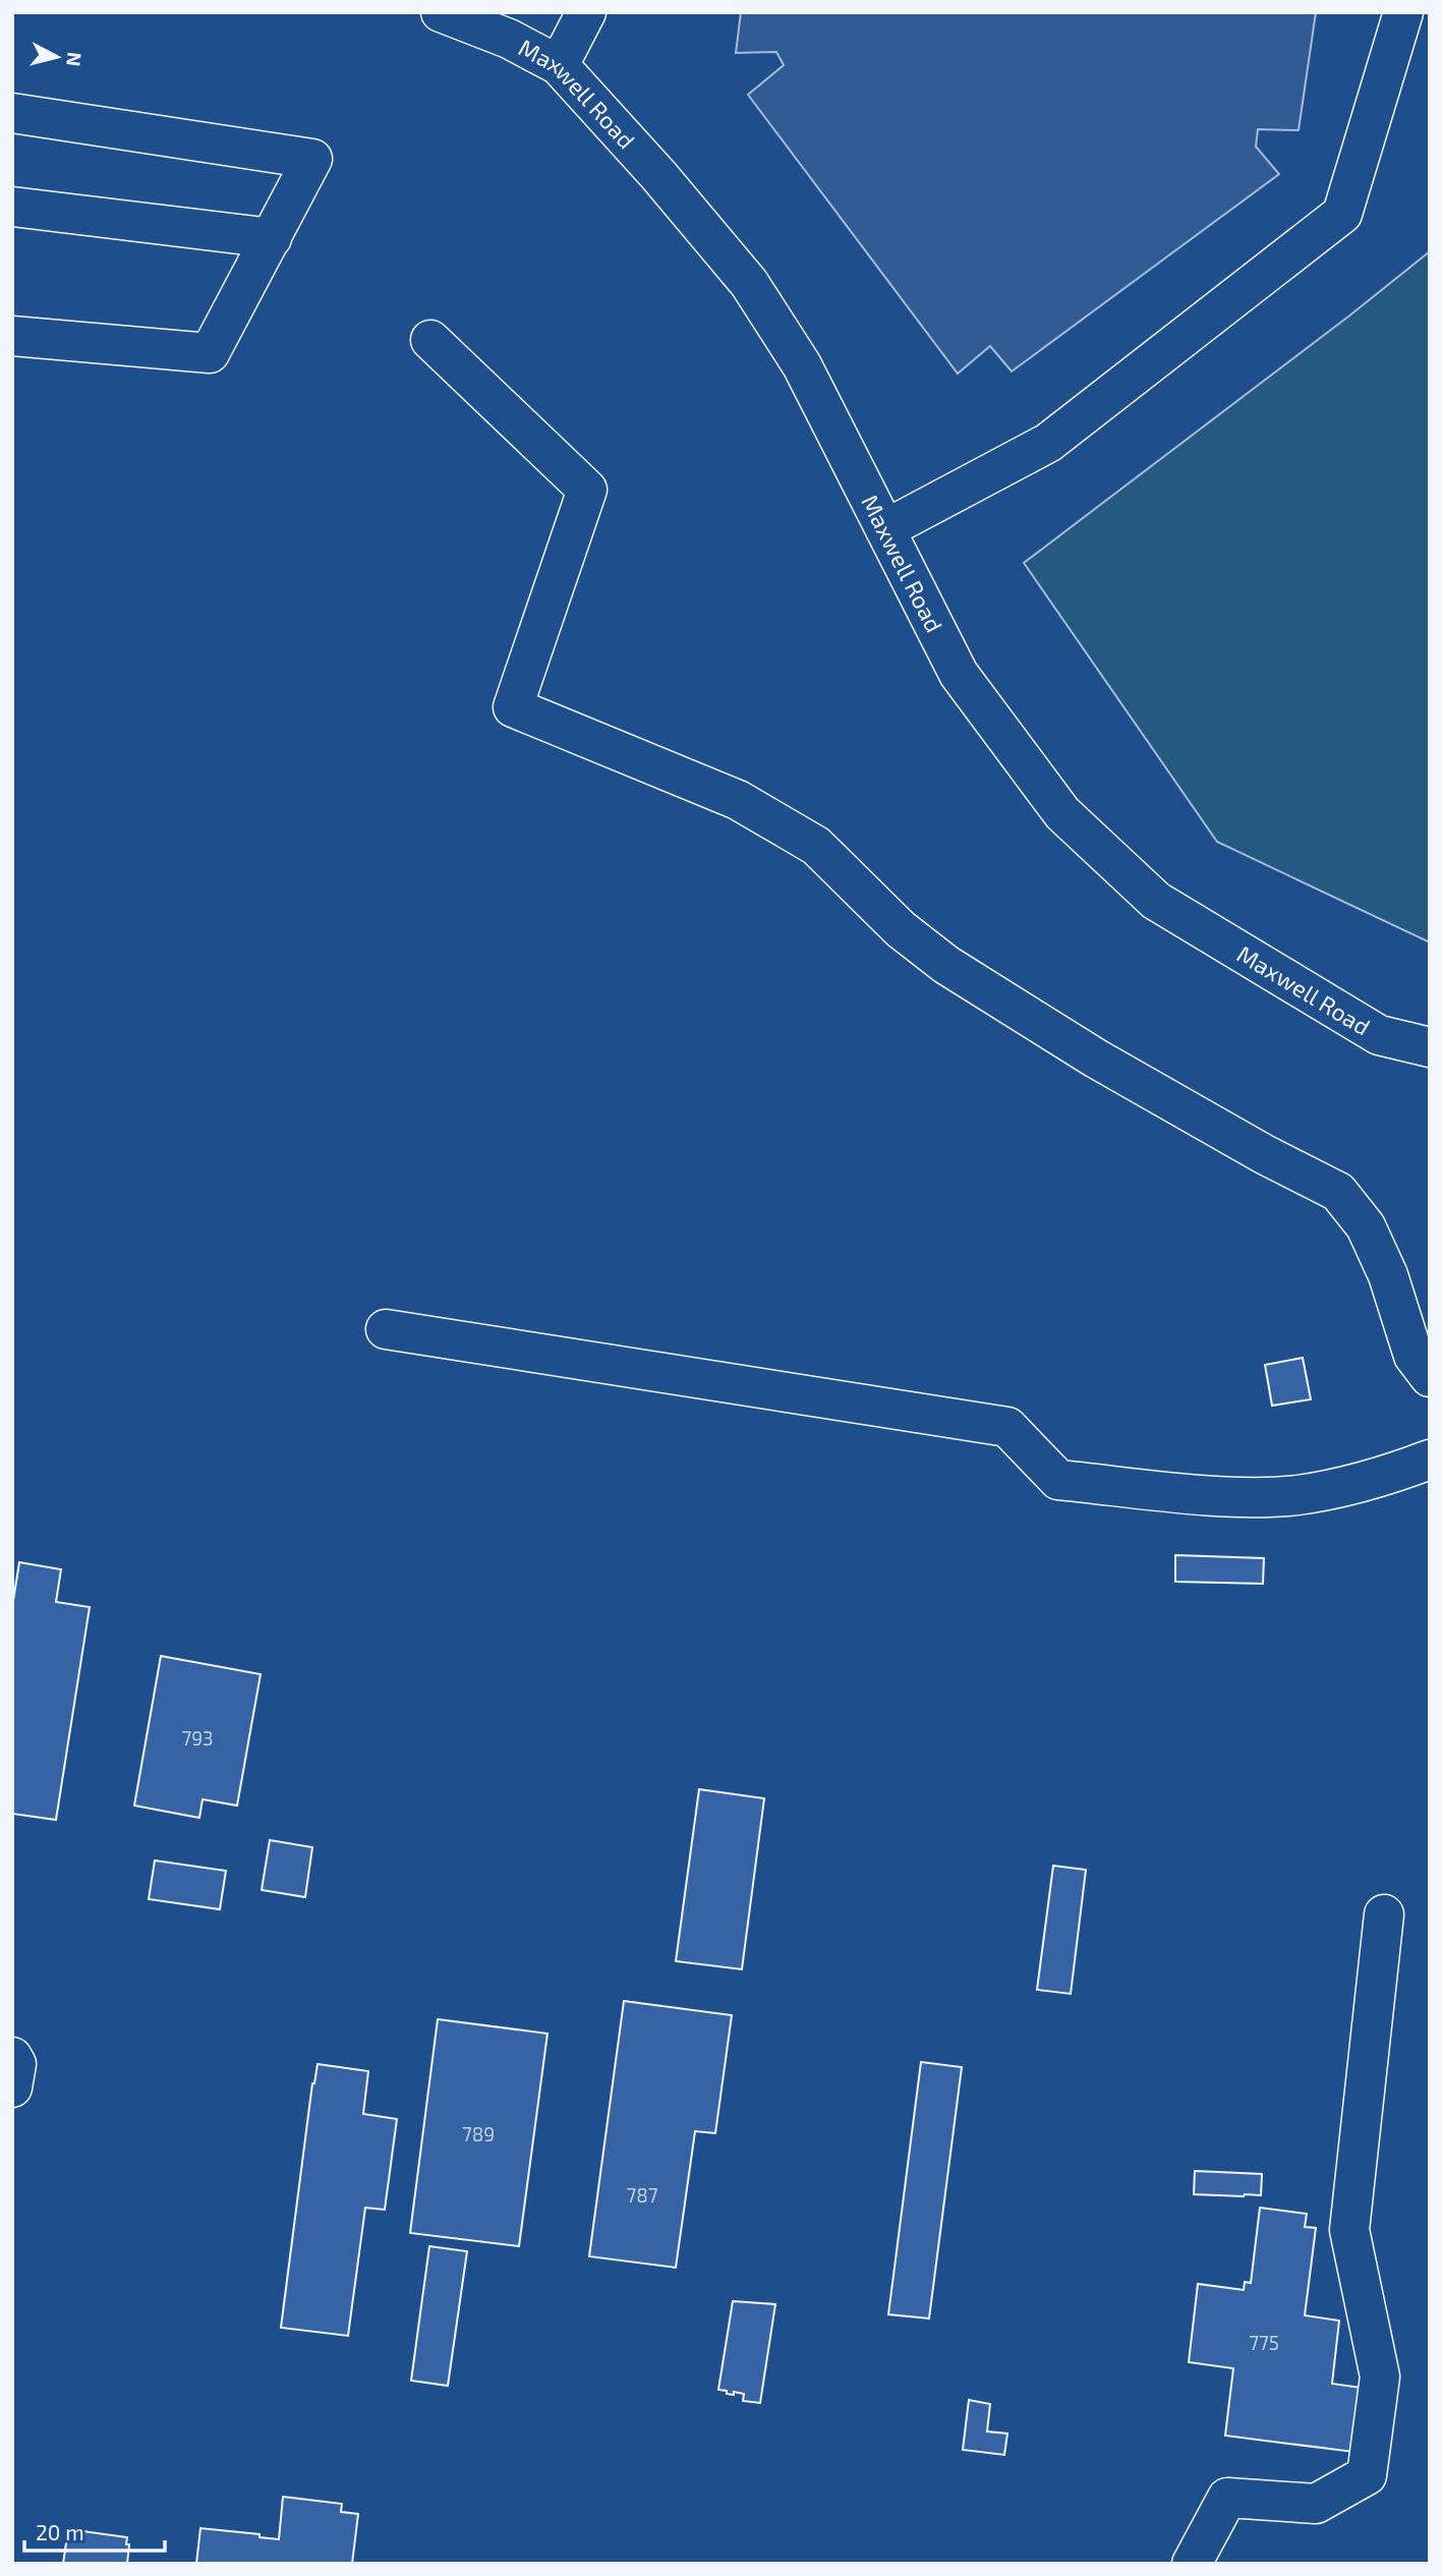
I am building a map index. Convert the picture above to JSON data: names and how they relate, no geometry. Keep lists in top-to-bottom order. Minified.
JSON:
{"streets":{"street":["Maxwell Road"]},"house_numbers":["793","789","787","775"],"scale_bar":"20 m","north":"right"}
